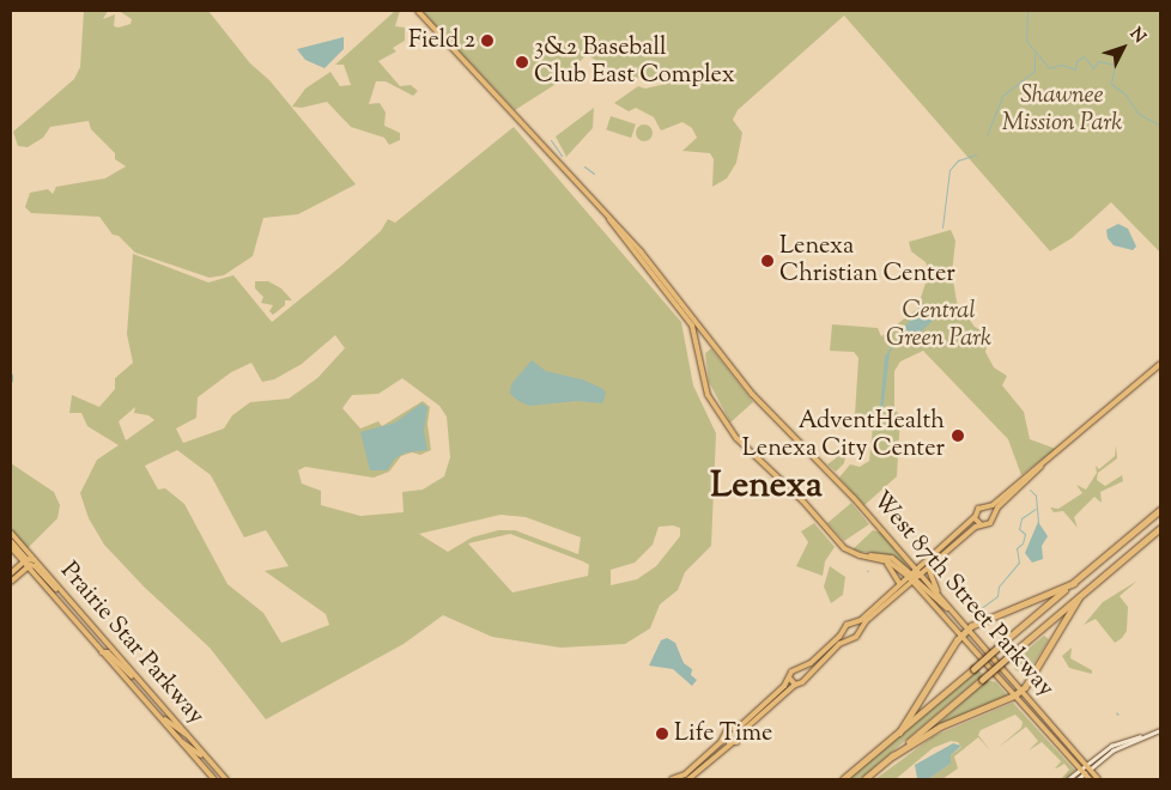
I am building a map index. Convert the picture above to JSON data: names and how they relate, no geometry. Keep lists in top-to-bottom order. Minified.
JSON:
{"streets":{"main road":["West 87th Street Parkway","Prairie Star Parkway"]},"districts":["Lenexa"],"parks":["Shawnee Mission Park","Central Green Park"],"places":["Field 2","3&2 Baseball Club East Complex","Lenexa Christian Center","AdventHealth Lenexa City Center","Life Time"],"north":"top right"}
